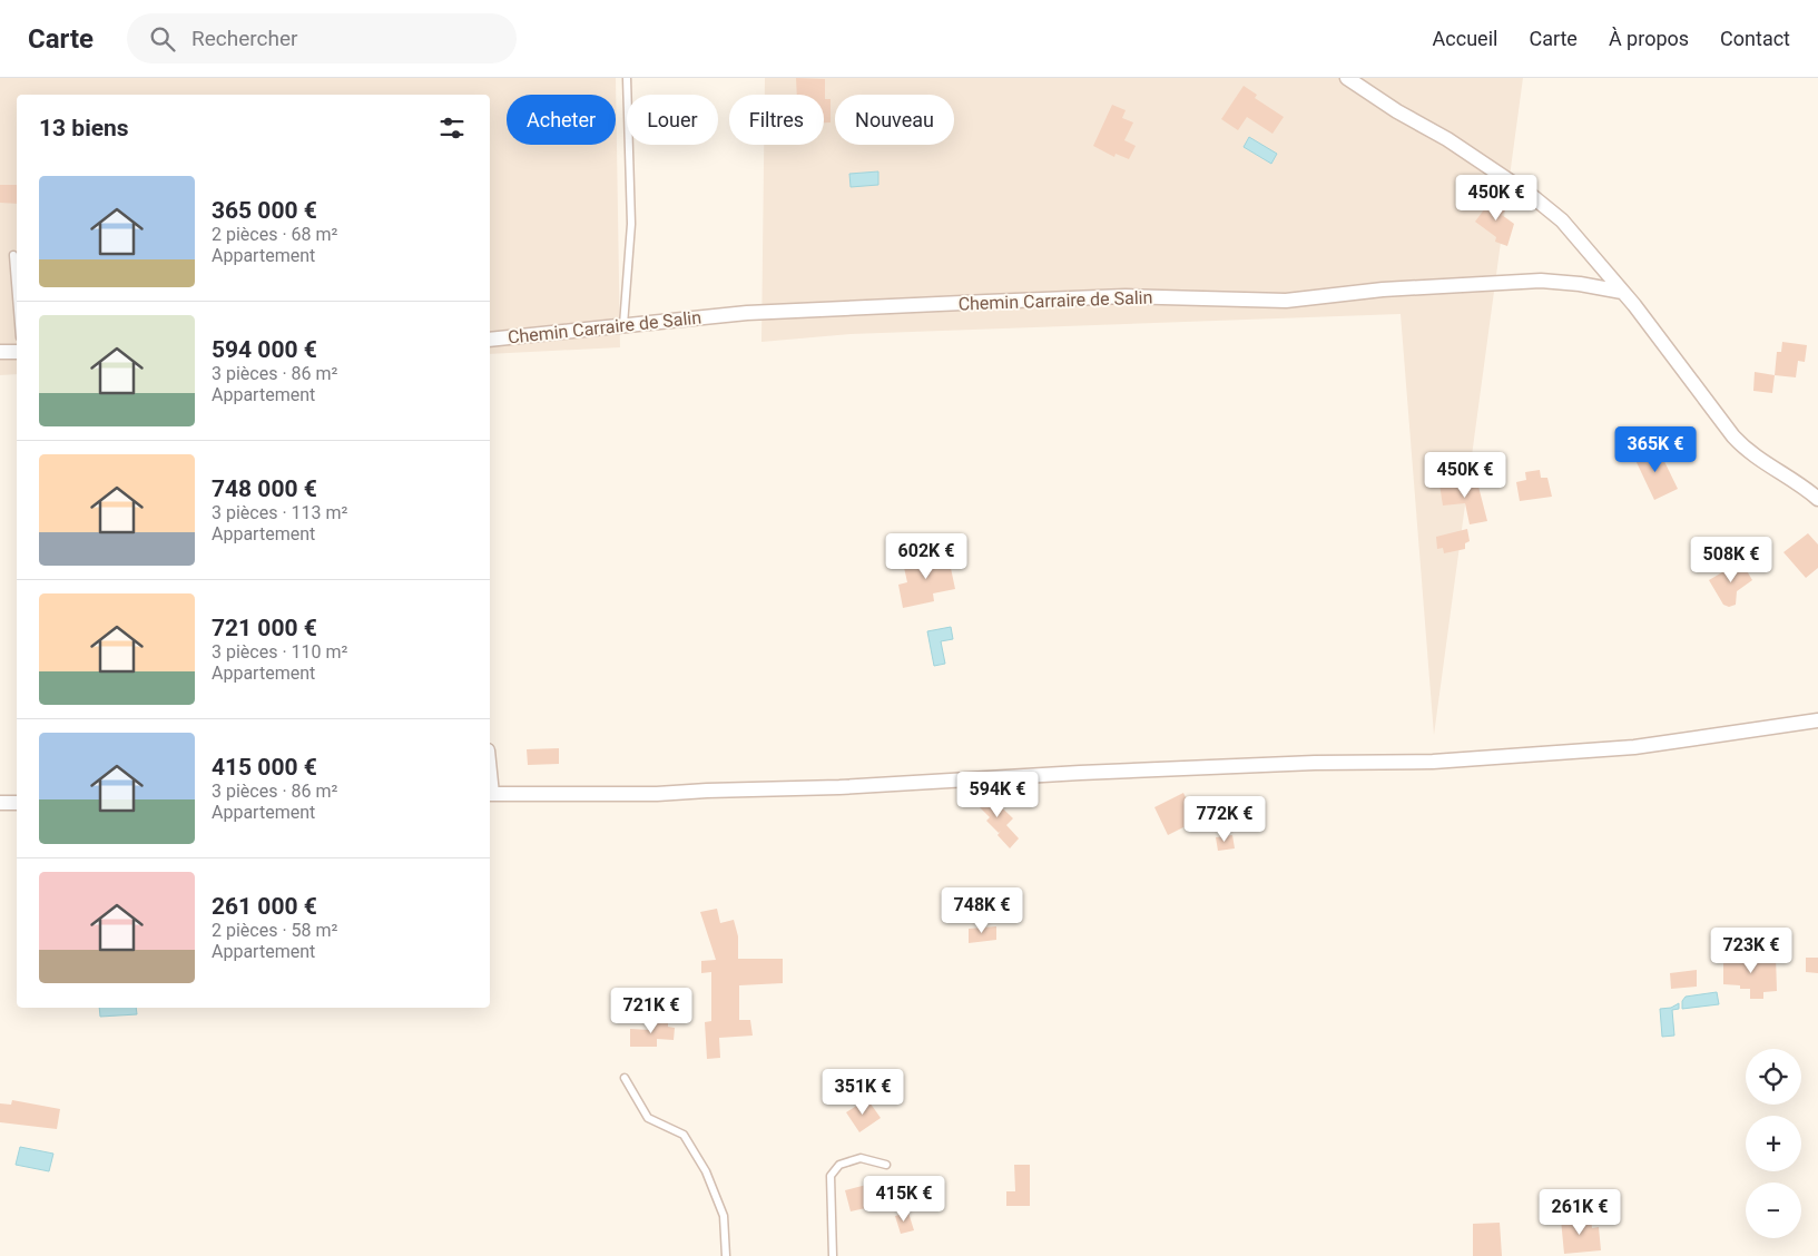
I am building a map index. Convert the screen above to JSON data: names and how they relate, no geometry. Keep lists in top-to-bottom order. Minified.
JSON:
{"streets":{"street":["Chemin Carraire de Salin"]},"page":{"header":"Carte","search":"Rechercher","nav":["Accueil","Carte","À propos","Contact"],"chip":["Acheter","Louer","Filtres","Nouveau"],"heading":"13 biens","list":[{"name":"365 000 €","note":"2 pièces · 68 m² · Appartement"},{"name":"594 000 €","note":"3 pièces · 86 m² · Appartement"},{"name":"748 000 €","note":"3 pièces · 113 m² · Appartement"},{"name":"721 000 €","note":"3 pièces · 110 m² · Appartement"},{"name":"415 000 €","note":"3 pièces · 86 m² · Appartement"},{"name":"261 000 €","note":"2 pièces · 58 m² · Appartement"}],"price":["450K €","365K €","450K €","602K €","508K €","594K €","772K €","748K €","723K €","721K €","351K €","415K €","261K €"],"map_buttons":["+","−"]}}
